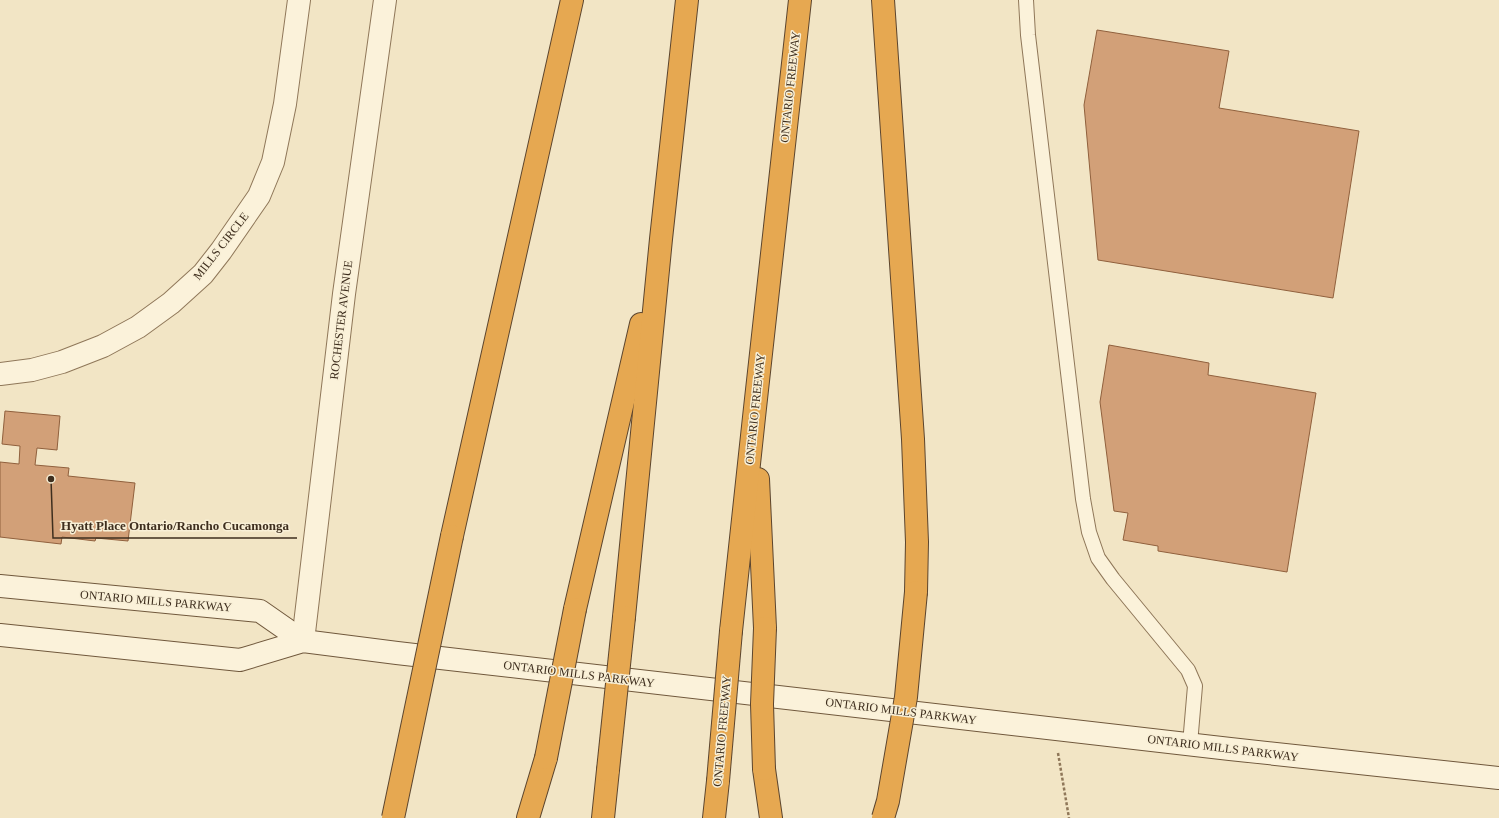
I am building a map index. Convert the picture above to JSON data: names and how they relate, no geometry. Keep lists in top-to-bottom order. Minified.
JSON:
{"streets":{"highway":["ONTARIO FREEWAY"],"main road":["MILLS CIRCLE","ROCHESTER AVENUE","ONTARIO MILLS PARKWAY"]},"crossings":[["ROCHESTER AVENUE","ONTARIO MILLS PARKWAY"]],"places":["Hyatt Place Ontario/Rancho Cucamonga"]}
